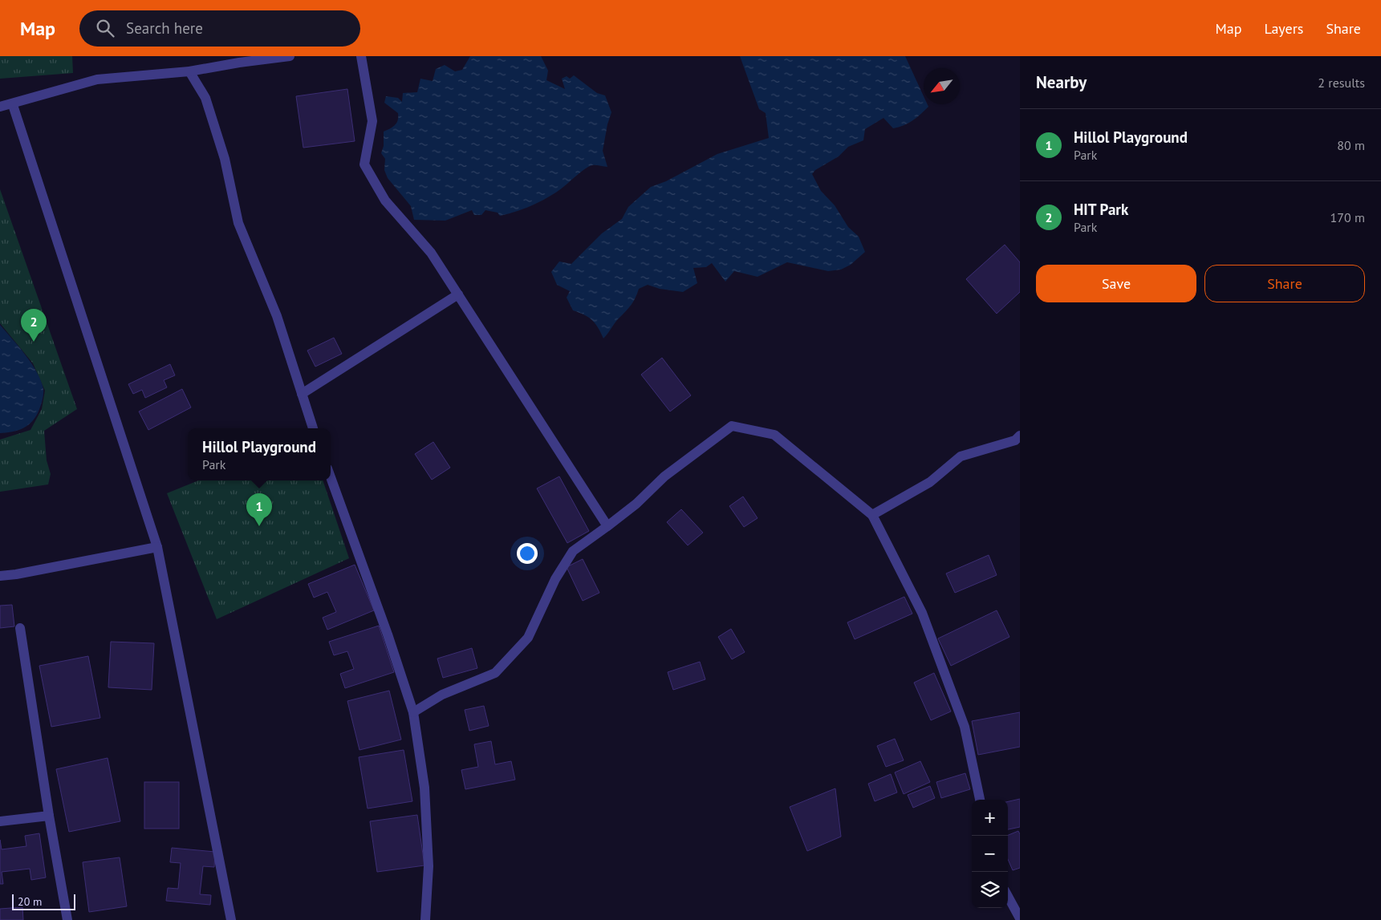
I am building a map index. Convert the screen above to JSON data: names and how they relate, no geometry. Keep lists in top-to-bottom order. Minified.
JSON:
{"scale_bar":"20 m","north":"bottom left","page":{"header":"Map","search":"Search here","nav":["Map","Layers","Share"],"heading":["Nearby","2 results"],"list":[{"mark":"1","name":"Hillol Playground","note":"Park","value":"80 m"},{"mark":"2","name":"HIT Park","note":"Park","value":"170 m"}],"buttons":["Save","Share"],"pins":["2","1"],"popup":["Hillol Playground","Park"],"map_buttons":["+","−"],"scale":"20 m"}}
